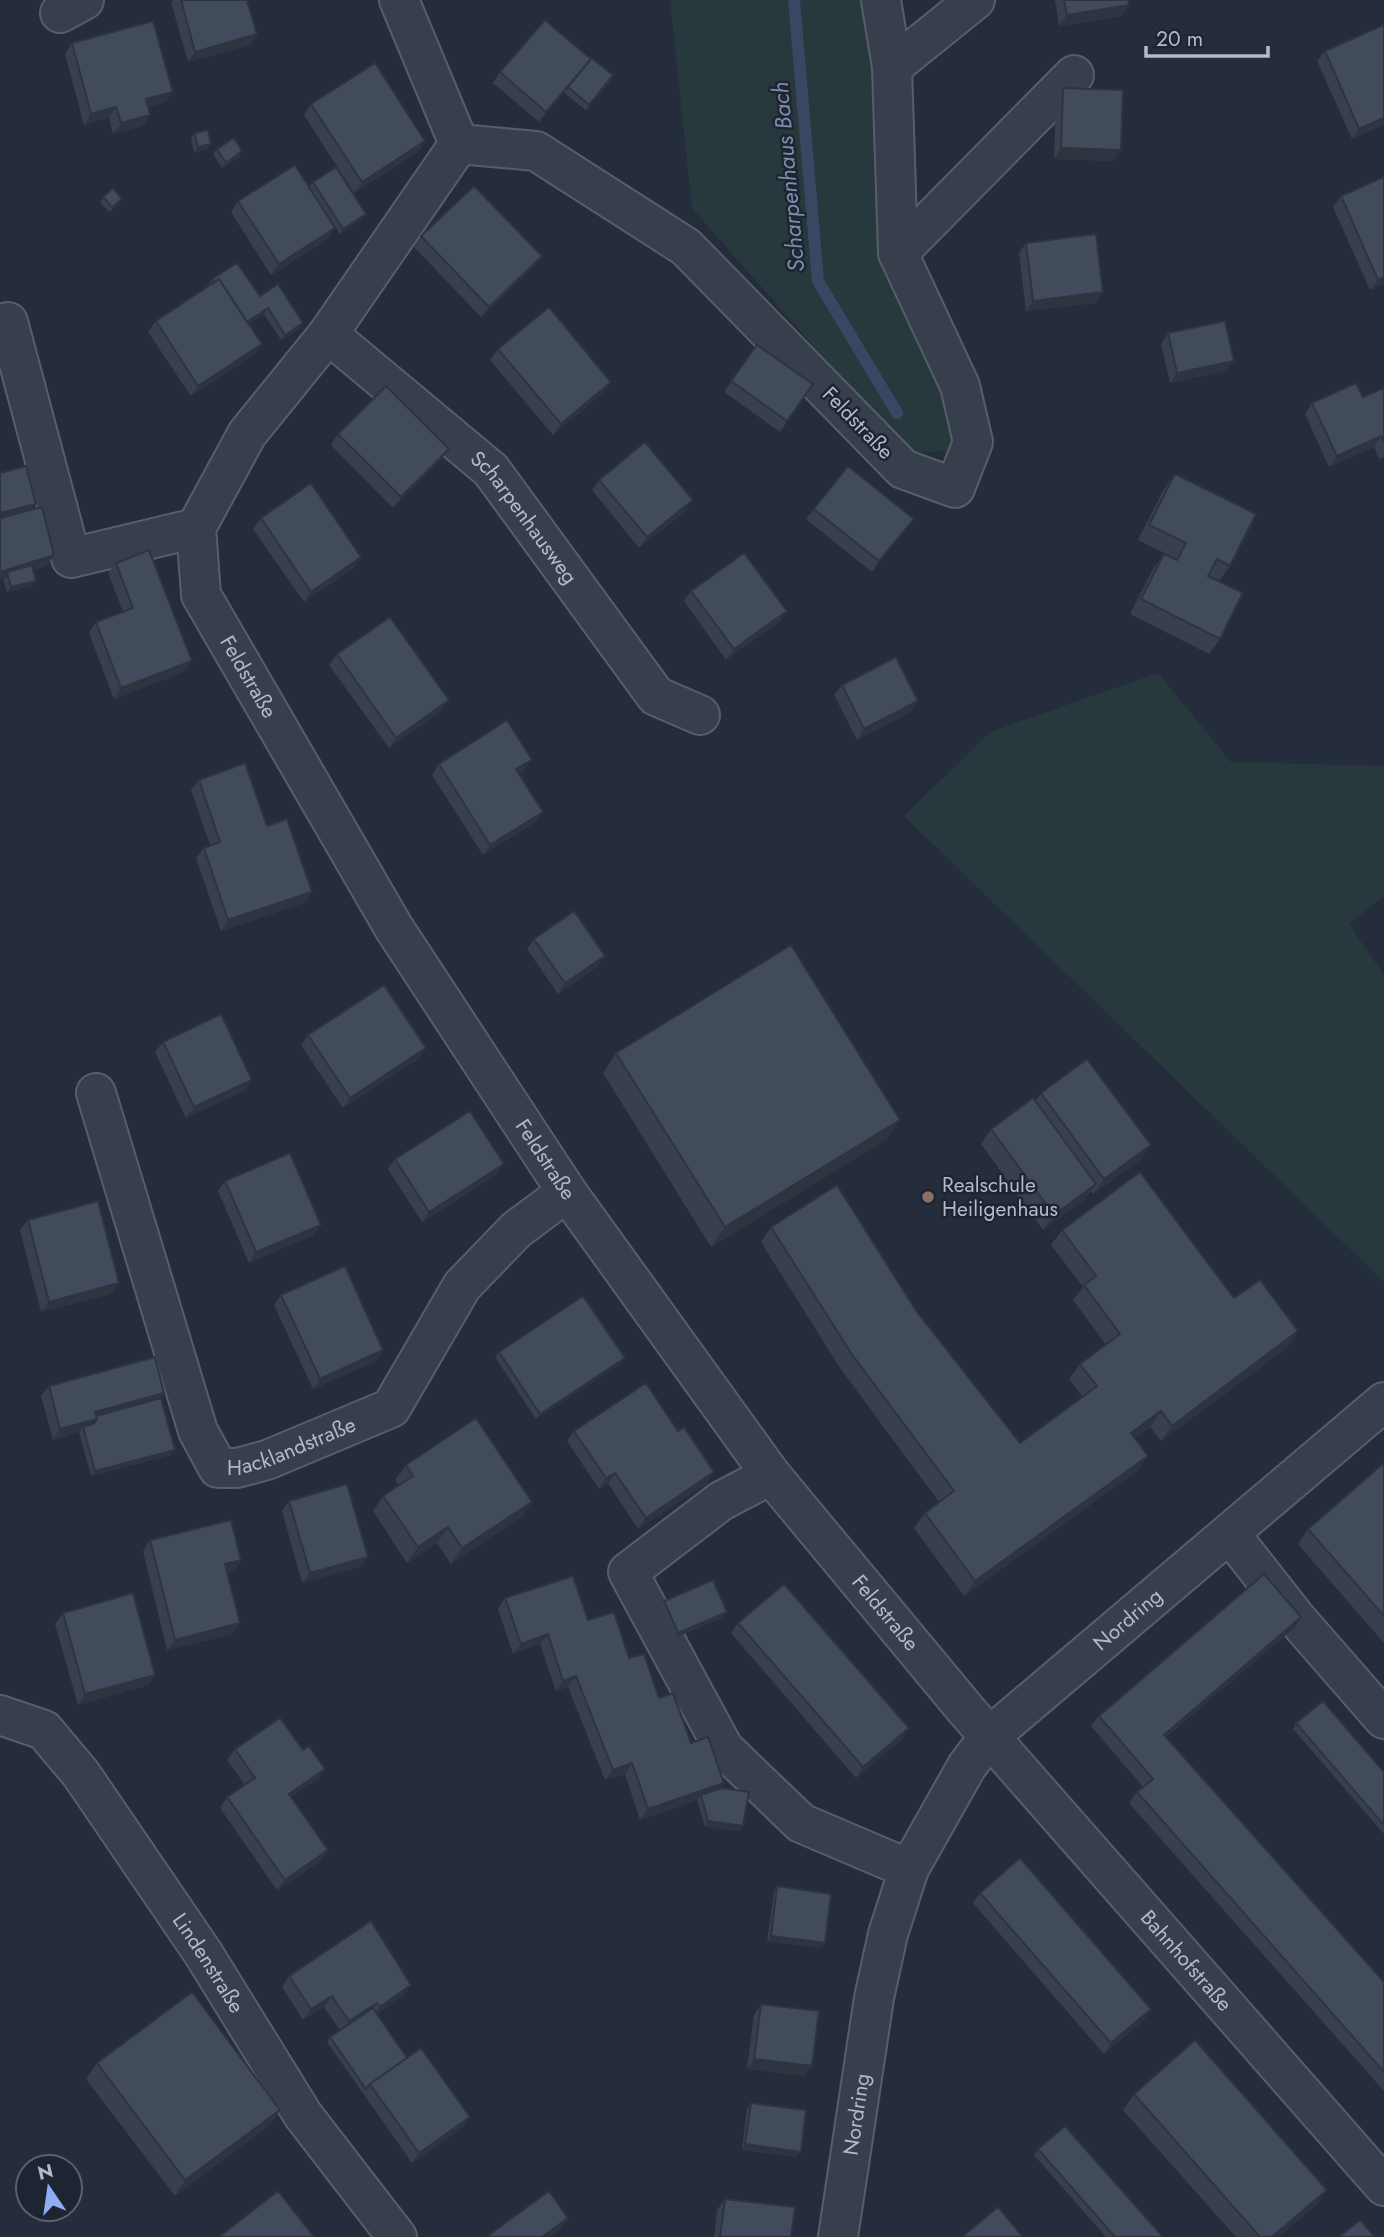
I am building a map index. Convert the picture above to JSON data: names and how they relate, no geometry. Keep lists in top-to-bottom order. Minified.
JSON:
{"streets":{"street":["Feldstraße","Scharpenhausweg","Hacklandstraße","Nordring","Bahnhofstraße","Lindenstraße"]},"crossings":[["Feldstraße","Hacklandstraße"],["Feldstraße","Nordring"],["Feldstraße","Bahnhofstraße"],["Nordring","Bahnhofstraße"]],"water":["Scharpenhaus Bach"],"places":["Realschule Heiligenhaus"],"scale_bar":"20 m","north":"top"}
